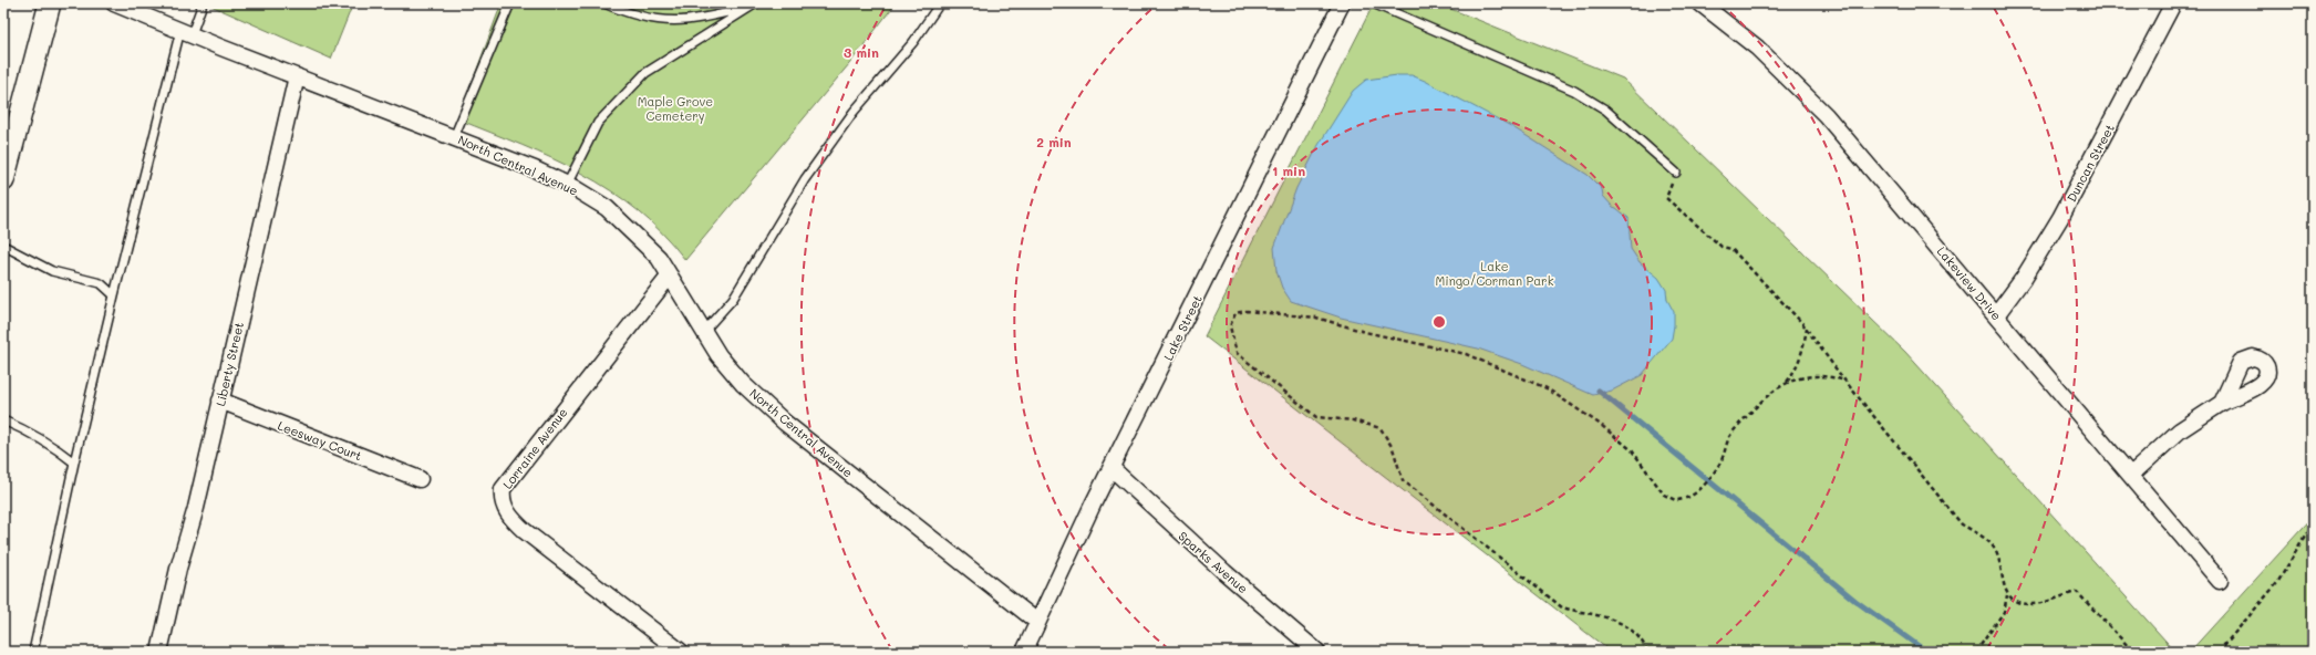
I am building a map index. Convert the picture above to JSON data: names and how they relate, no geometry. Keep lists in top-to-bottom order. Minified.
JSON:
{"streets":{"street":["Duncan Street","North Central Avenue","Lakeview Drive","Lake Street","Liberty Street","Leesway Court","Lorraine Avenue","Sparks Avenue"]},"crossings":[["Duncan Street","Lakeview Drive"],["North Central Avenue","Lake Street"],["North Central Avenue","Liberty Street"],["North Central Avenue","Lorraine Avenue"],["Lake Street","Sparks Avenue"],["Liberty Street","Leesway Court"]],"parks":["Maple Grove Cemetery","Lake Mingo/Corman Park"],"rings":["3 min","2 min","1 min"]}
